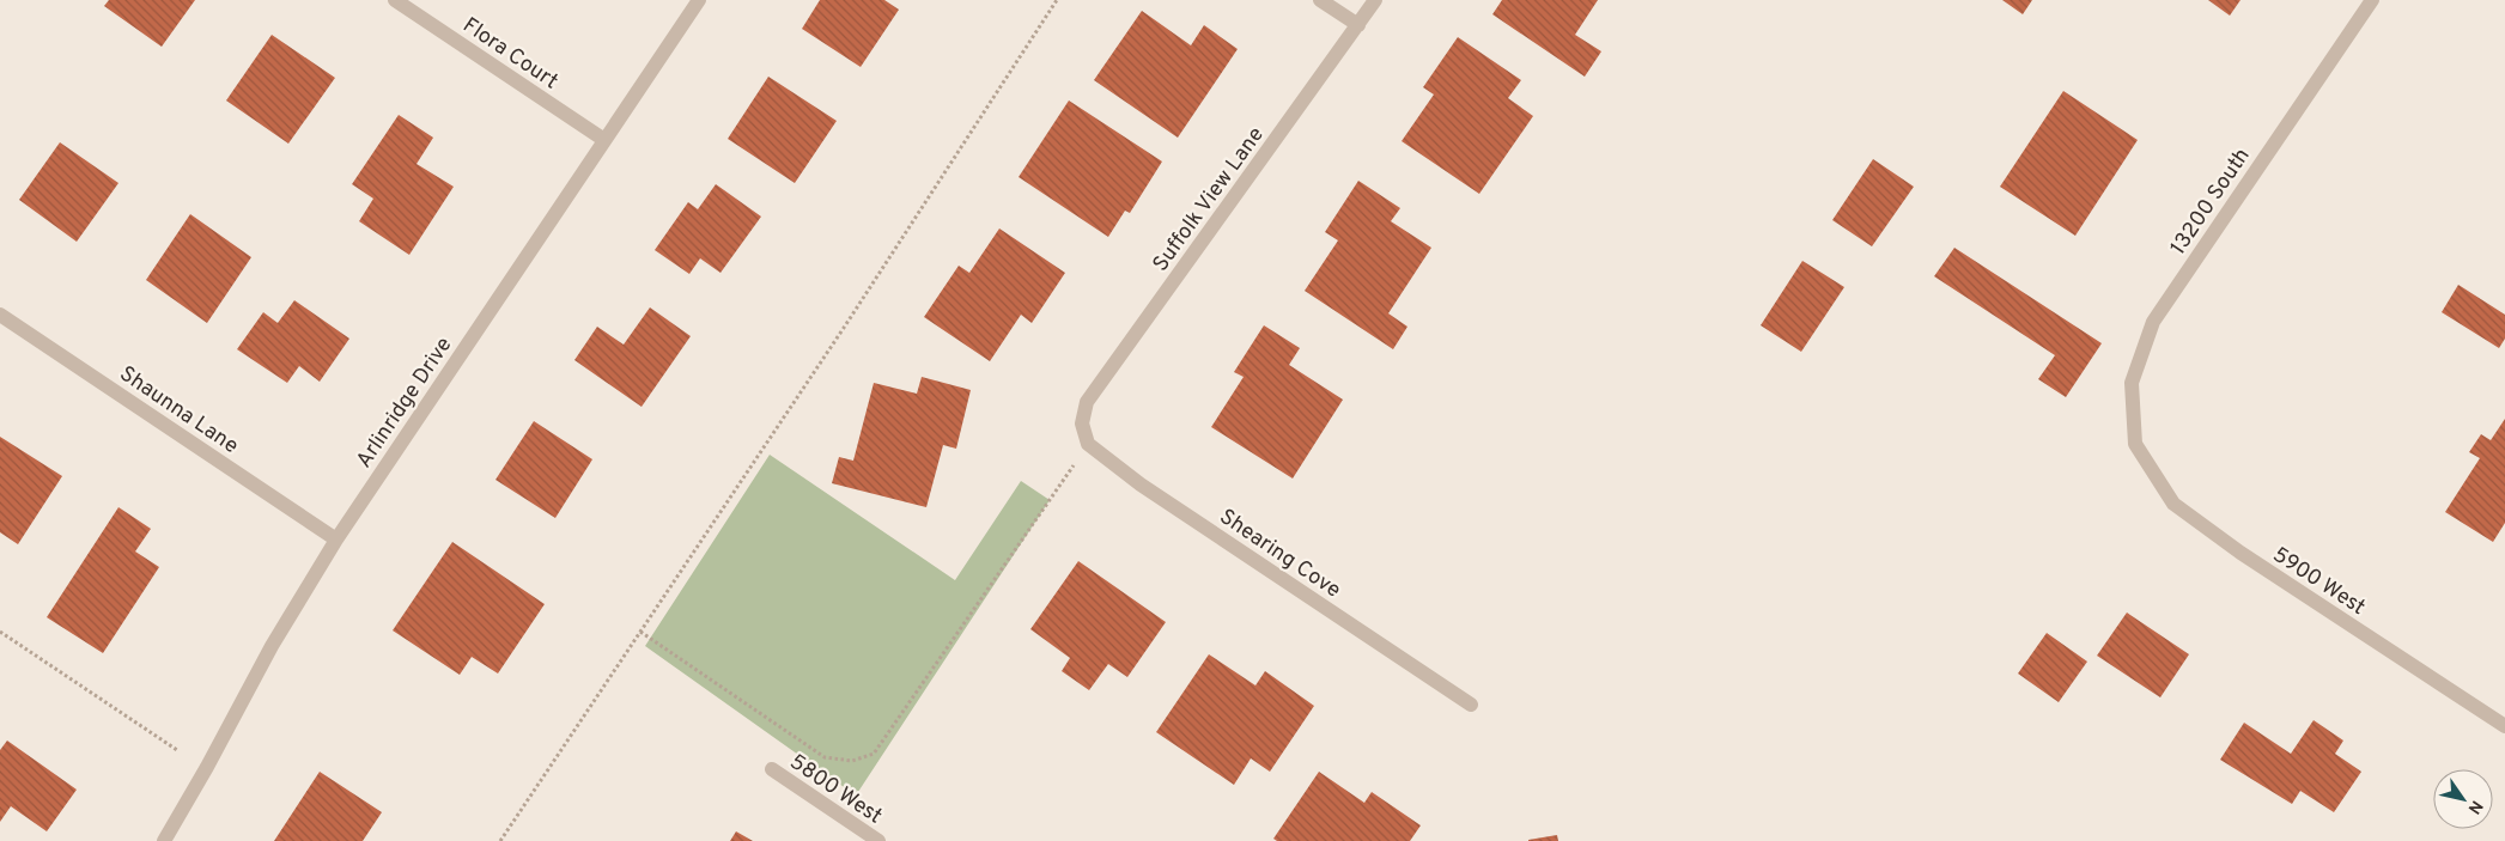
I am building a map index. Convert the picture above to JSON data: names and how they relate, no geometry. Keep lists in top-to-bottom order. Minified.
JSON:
{"streets":{"street":["Flora Court","Suffolk View Lane","13200 South","Arlinridge Drive","Shaunna Lane","Shearing Cove","5900 West","5800 West"]},"crossings":[["Flora Court","Arlinridge Drive"],["Suffolk View Lane","Shearing Cove"],["13200 South","5900 West"],["Arlinridge Drive","Shaunna Lane"]],"north":"bottom right"}
